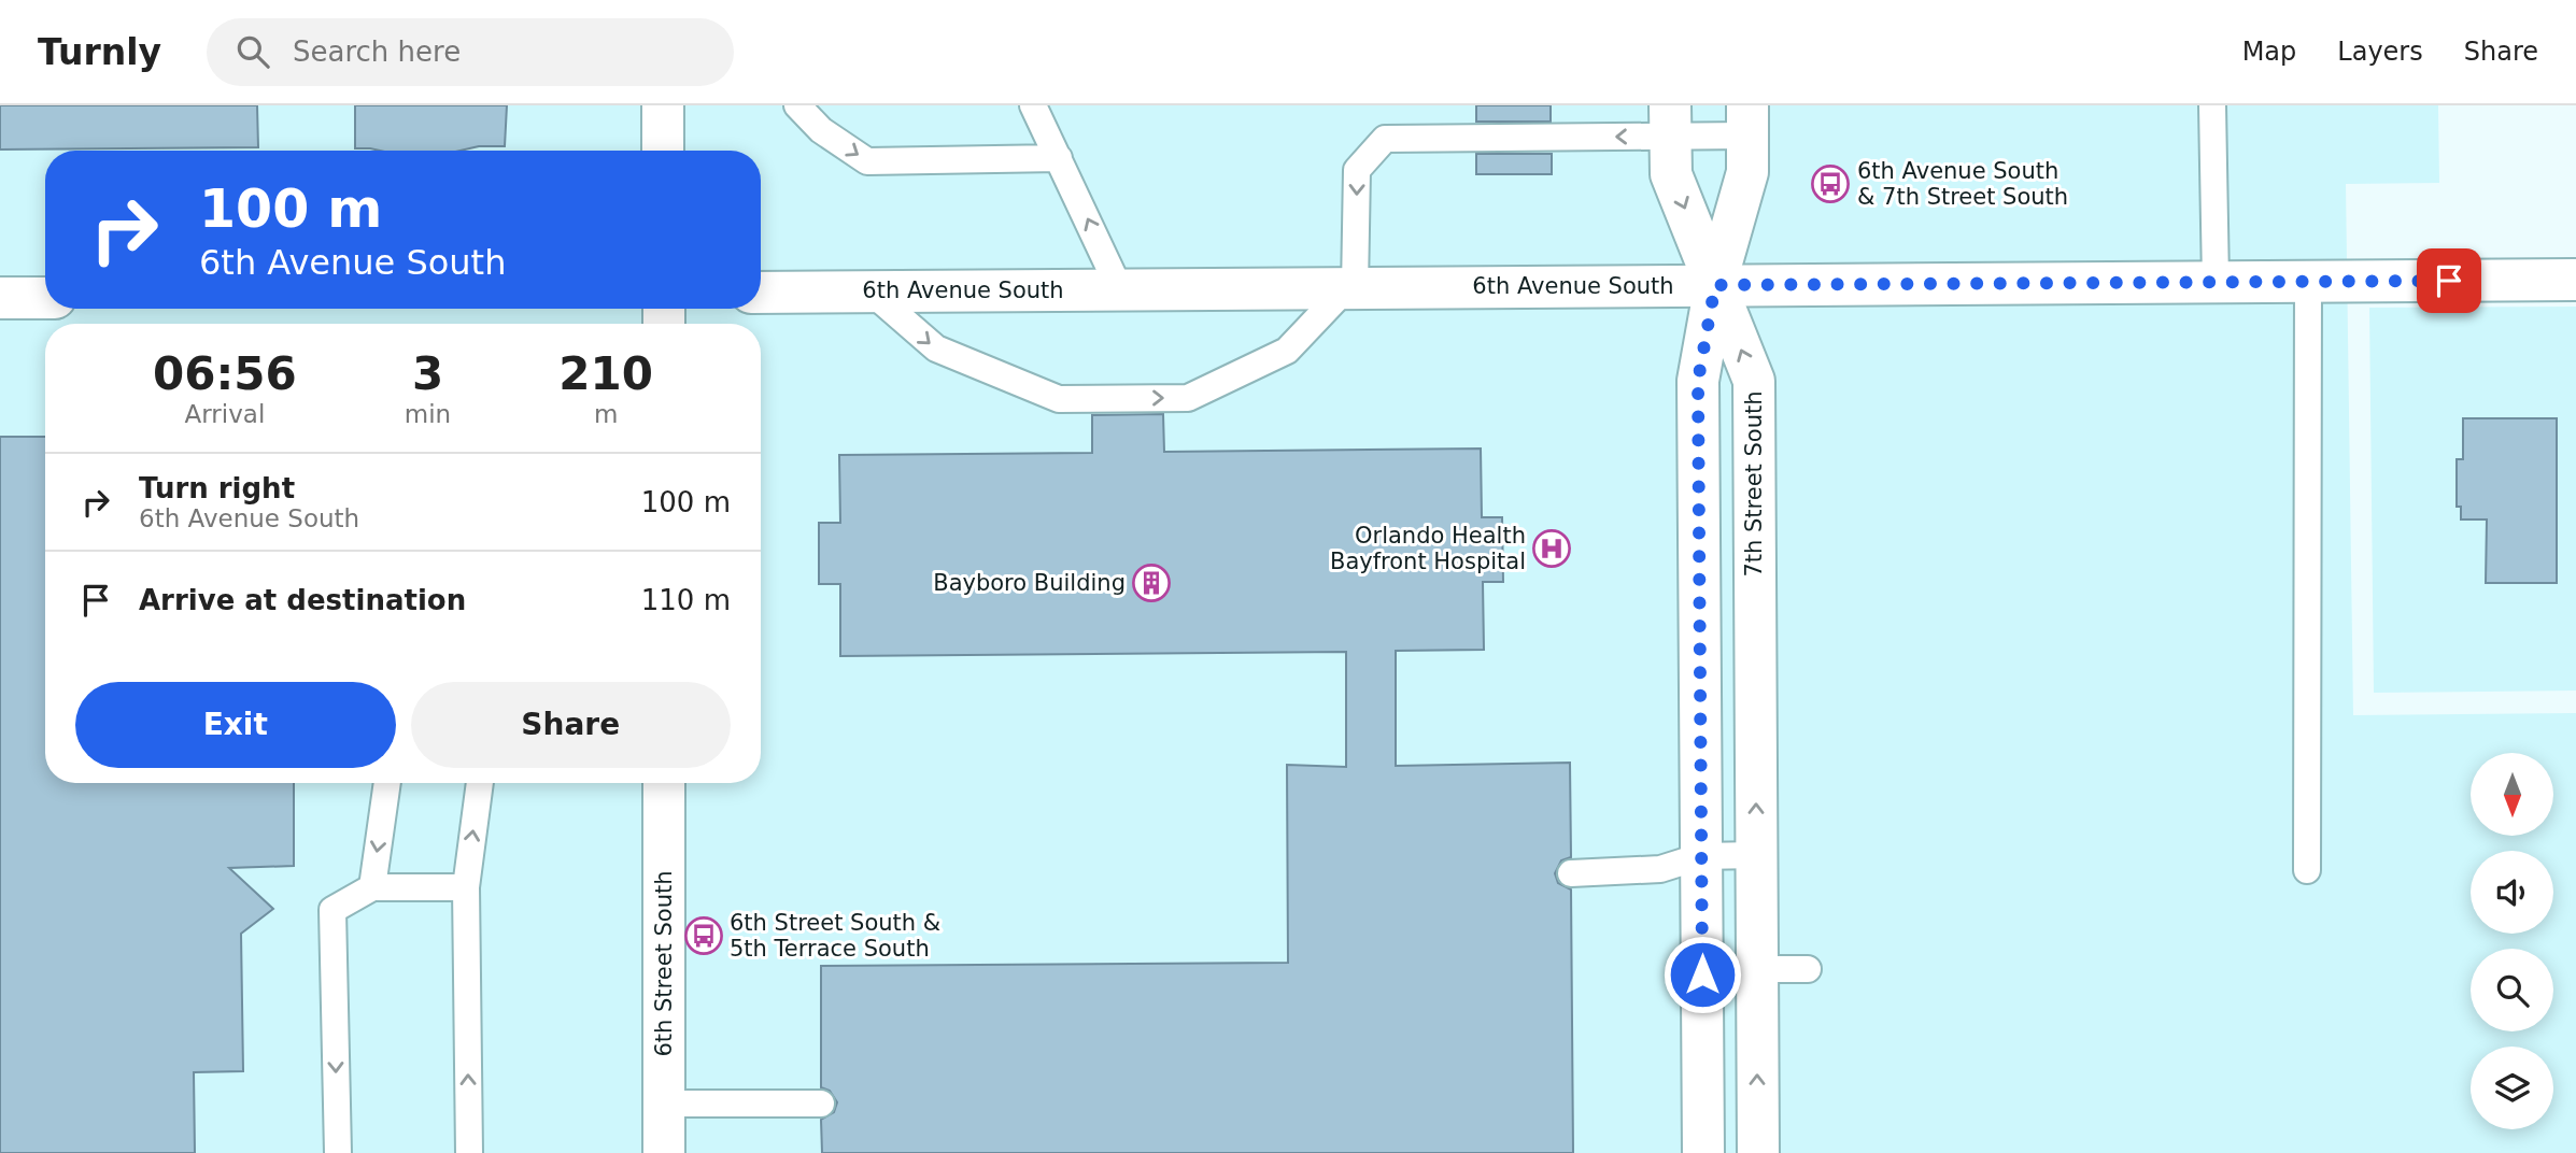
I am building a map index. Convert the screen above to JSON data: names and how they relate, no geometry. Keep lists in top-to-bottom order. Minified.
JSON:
{"streets":{"street":["6th Avenue South","7th Street South","6th Street South"]},"crossings":[["6th Avenue South","7th Street South"]],"places":{"bus stop":["6th Avenue South & 7th Street South","6th Street South & 5th Terrace South"],"hospital":["Orlando Health Bayfront Hospital"],"building":["Bayboro Building"]},"north":"bottom","page":{"header":"Turnly","search":"Search here","nav":["Map","Layers","Share"],"turn":["100 m","6th Avenue South"],"eta":["06:56","Arrival","3","min","210","m"],"list":[{"name":"Turn right","note":"6th Avenue South","value":"100 m"},{"name":"Arrive at destination","value":"110 m"}],"buttons":["Exit","Share"]}}
